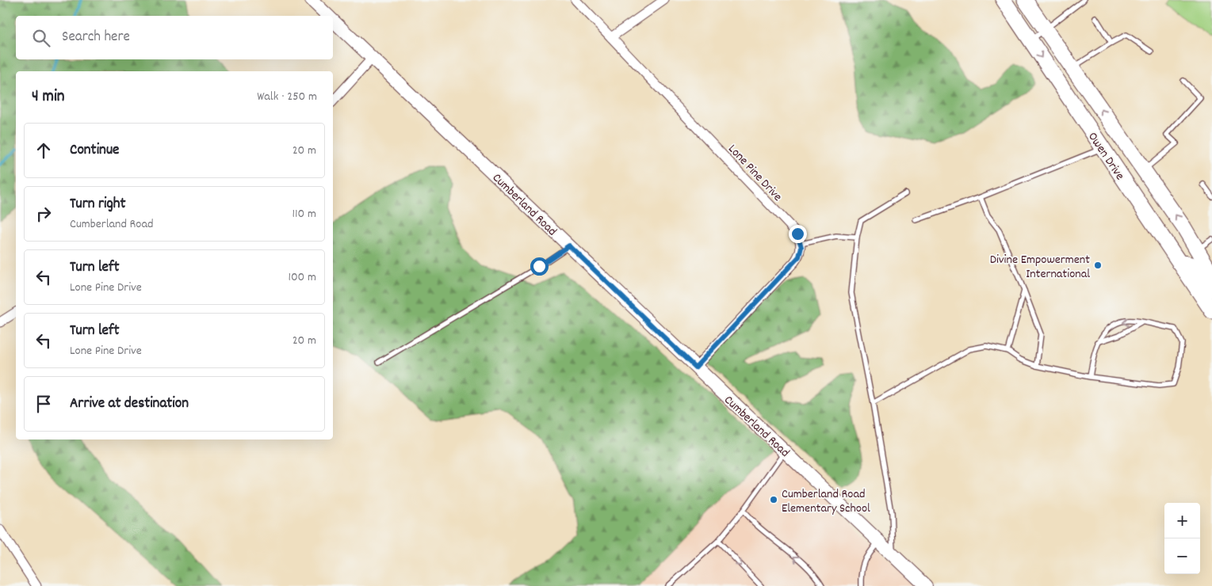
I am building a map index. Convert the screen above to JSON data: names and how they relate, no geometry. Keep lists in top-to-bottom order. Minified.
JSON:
{"streets":{"highway":["Owen Drive"],"main road":["Cumberland Road"],"street":["Lone Pine Drive"]},"places":["Divine Empowerment International","Cumberland Road Elementary School"],"page":{"search":"Search here","heading":["4 min","Walk · 250 m"],"list":[["Continue","20 m"],["Turn right","Cumberland Road","110 m"],["Turn left","Lone Pine Drive","100 m"],["Turn left","Lone Pine Drive","20 m"],"Arrive at destination"],"map_buttons":["+","−"]}}
